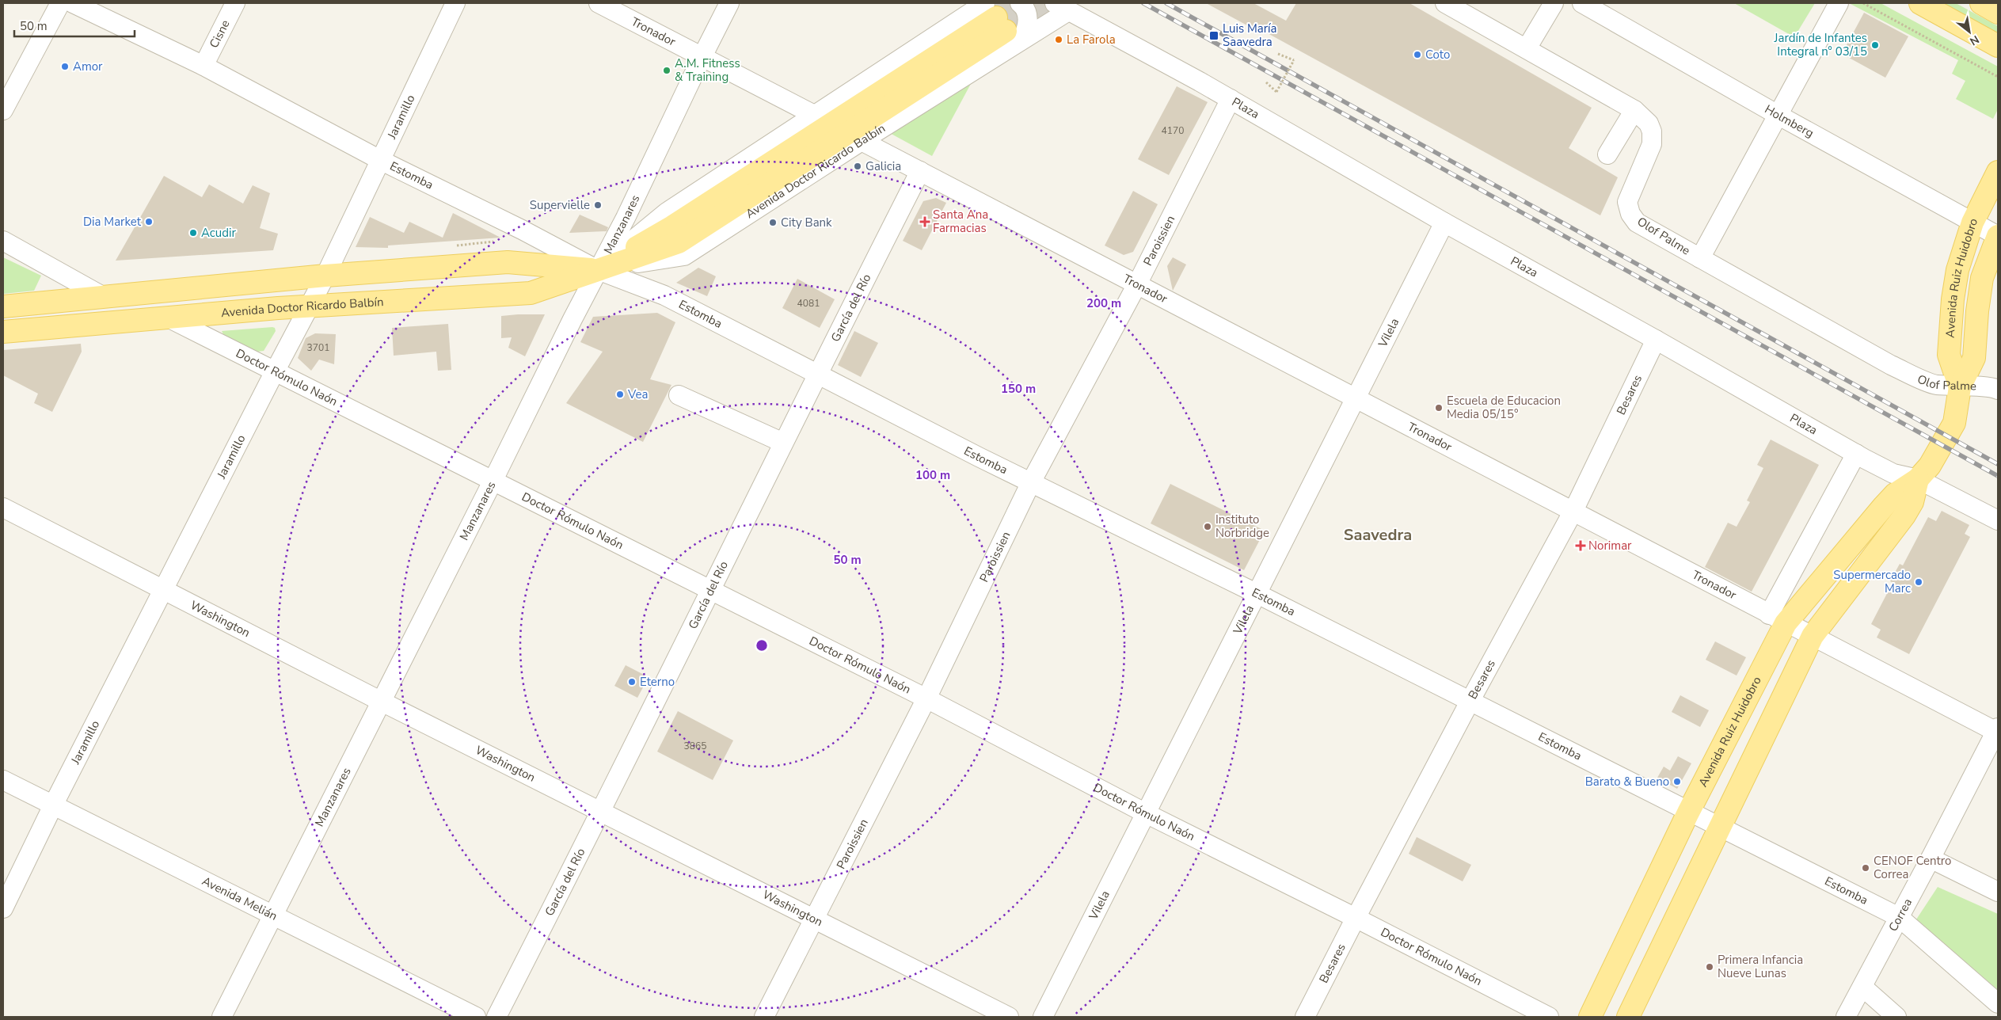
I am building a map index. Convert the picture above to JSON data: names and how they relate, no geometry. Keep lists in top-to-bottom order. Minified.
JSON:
{"streets":{"main road":["Avenida Doctor Ricardo Balbín","Avenida Ruiz Huidobro"],"street":["Tronador","Cisne","Plaza","Jaramillo","Holmberg","Estomba","Manzanares","Olof Palme","Paroissien","García del Río","Vilela","Doctor Rómulo Naón","Besares","Washington","Avenida Melián","Correa"]},"crossings":[["Tronador","Avenida Doctor Ricardo Balbín"],["Tronador","Manzanares"],["Tronador","Paroissien"],["Tronador","Avenida Ruiz Huidobro"],["Tronador","García del Río"],["Tronador","Vilela"],["Tronador","Besares"],["Tronador","Correa"],["Cisne","Estomba"],["Plaza","Avenida Doctor Ricardo Balbín"],["Plaza","Paroissien"],["Plaza","Avenida Ruiz Huidobro"],["Plaza","Vilela"],["Plaza","Besares"],["Jaramillo","Avenida Doctor Ricardo Balbín"],["Jaramillo","Estomba"],["Jaramillo","Doctor Rómulo Naón"],["Jaramillo","Washington"],["Jaramillo","Avenida Melián"],["Holmberg","Avenida Ruiz Huidobro"],["Avenida Doctor Ricardo Balbín","Estomba"],["Avenida Doctor Ricardo Balbín","Manzanares"],["Avenida Doctor Ricardo Balbín","Doctor Rómulo Naón"],["Estomba","Manzanares"],["Estomba","Paroissien"],["Estomba","Avenida Ruiz Huidobro"],["Estomba","García del Río"],["Estomba","Vilela"],["Estomba","Besares"],["Estomba","Correa"],["Manzanares","Doctor Rómulo Naón"],["Manzanares","Washington"],["Manzanares","Avenida Melián"],["Olof Palme","Avenida Ruiz Huidobro"],["Paroissien","Doctor Rómulo Naón"],["Paroissien","Washington"],["García del Río","Doctor Rómulo Naón"],["García del Río","Washington"],["Vilela","Doctor Rómulo Naón"],["Doctor Rómulo Naón","Besares"]],"districts":["Saavedra"],"places":{"transit":["Luis María Saavedra"],"other":["La Farola","Jardín de Infantes Integral n° 03/15","Coto","Amor","A.M. Fitness & Training","Galicia","Supervielle","Dia Market","City Bank","Acudir","Vea","Escuela de Educacion Media 05/15°","Instituto Norbridge","Supermercado Marc","Eterno","Barato & Bueno","CENOF Centro Correa","Primera Infancia Nueve Lunas"],"health":["Santa Ana Farmacias","Norimar"]},"house_numbers":["4170","4081","3701","3865"],"scale_bar":"50 m","north":"bottom right","rings":["200 m","150 m","100 m","50 m"]}
